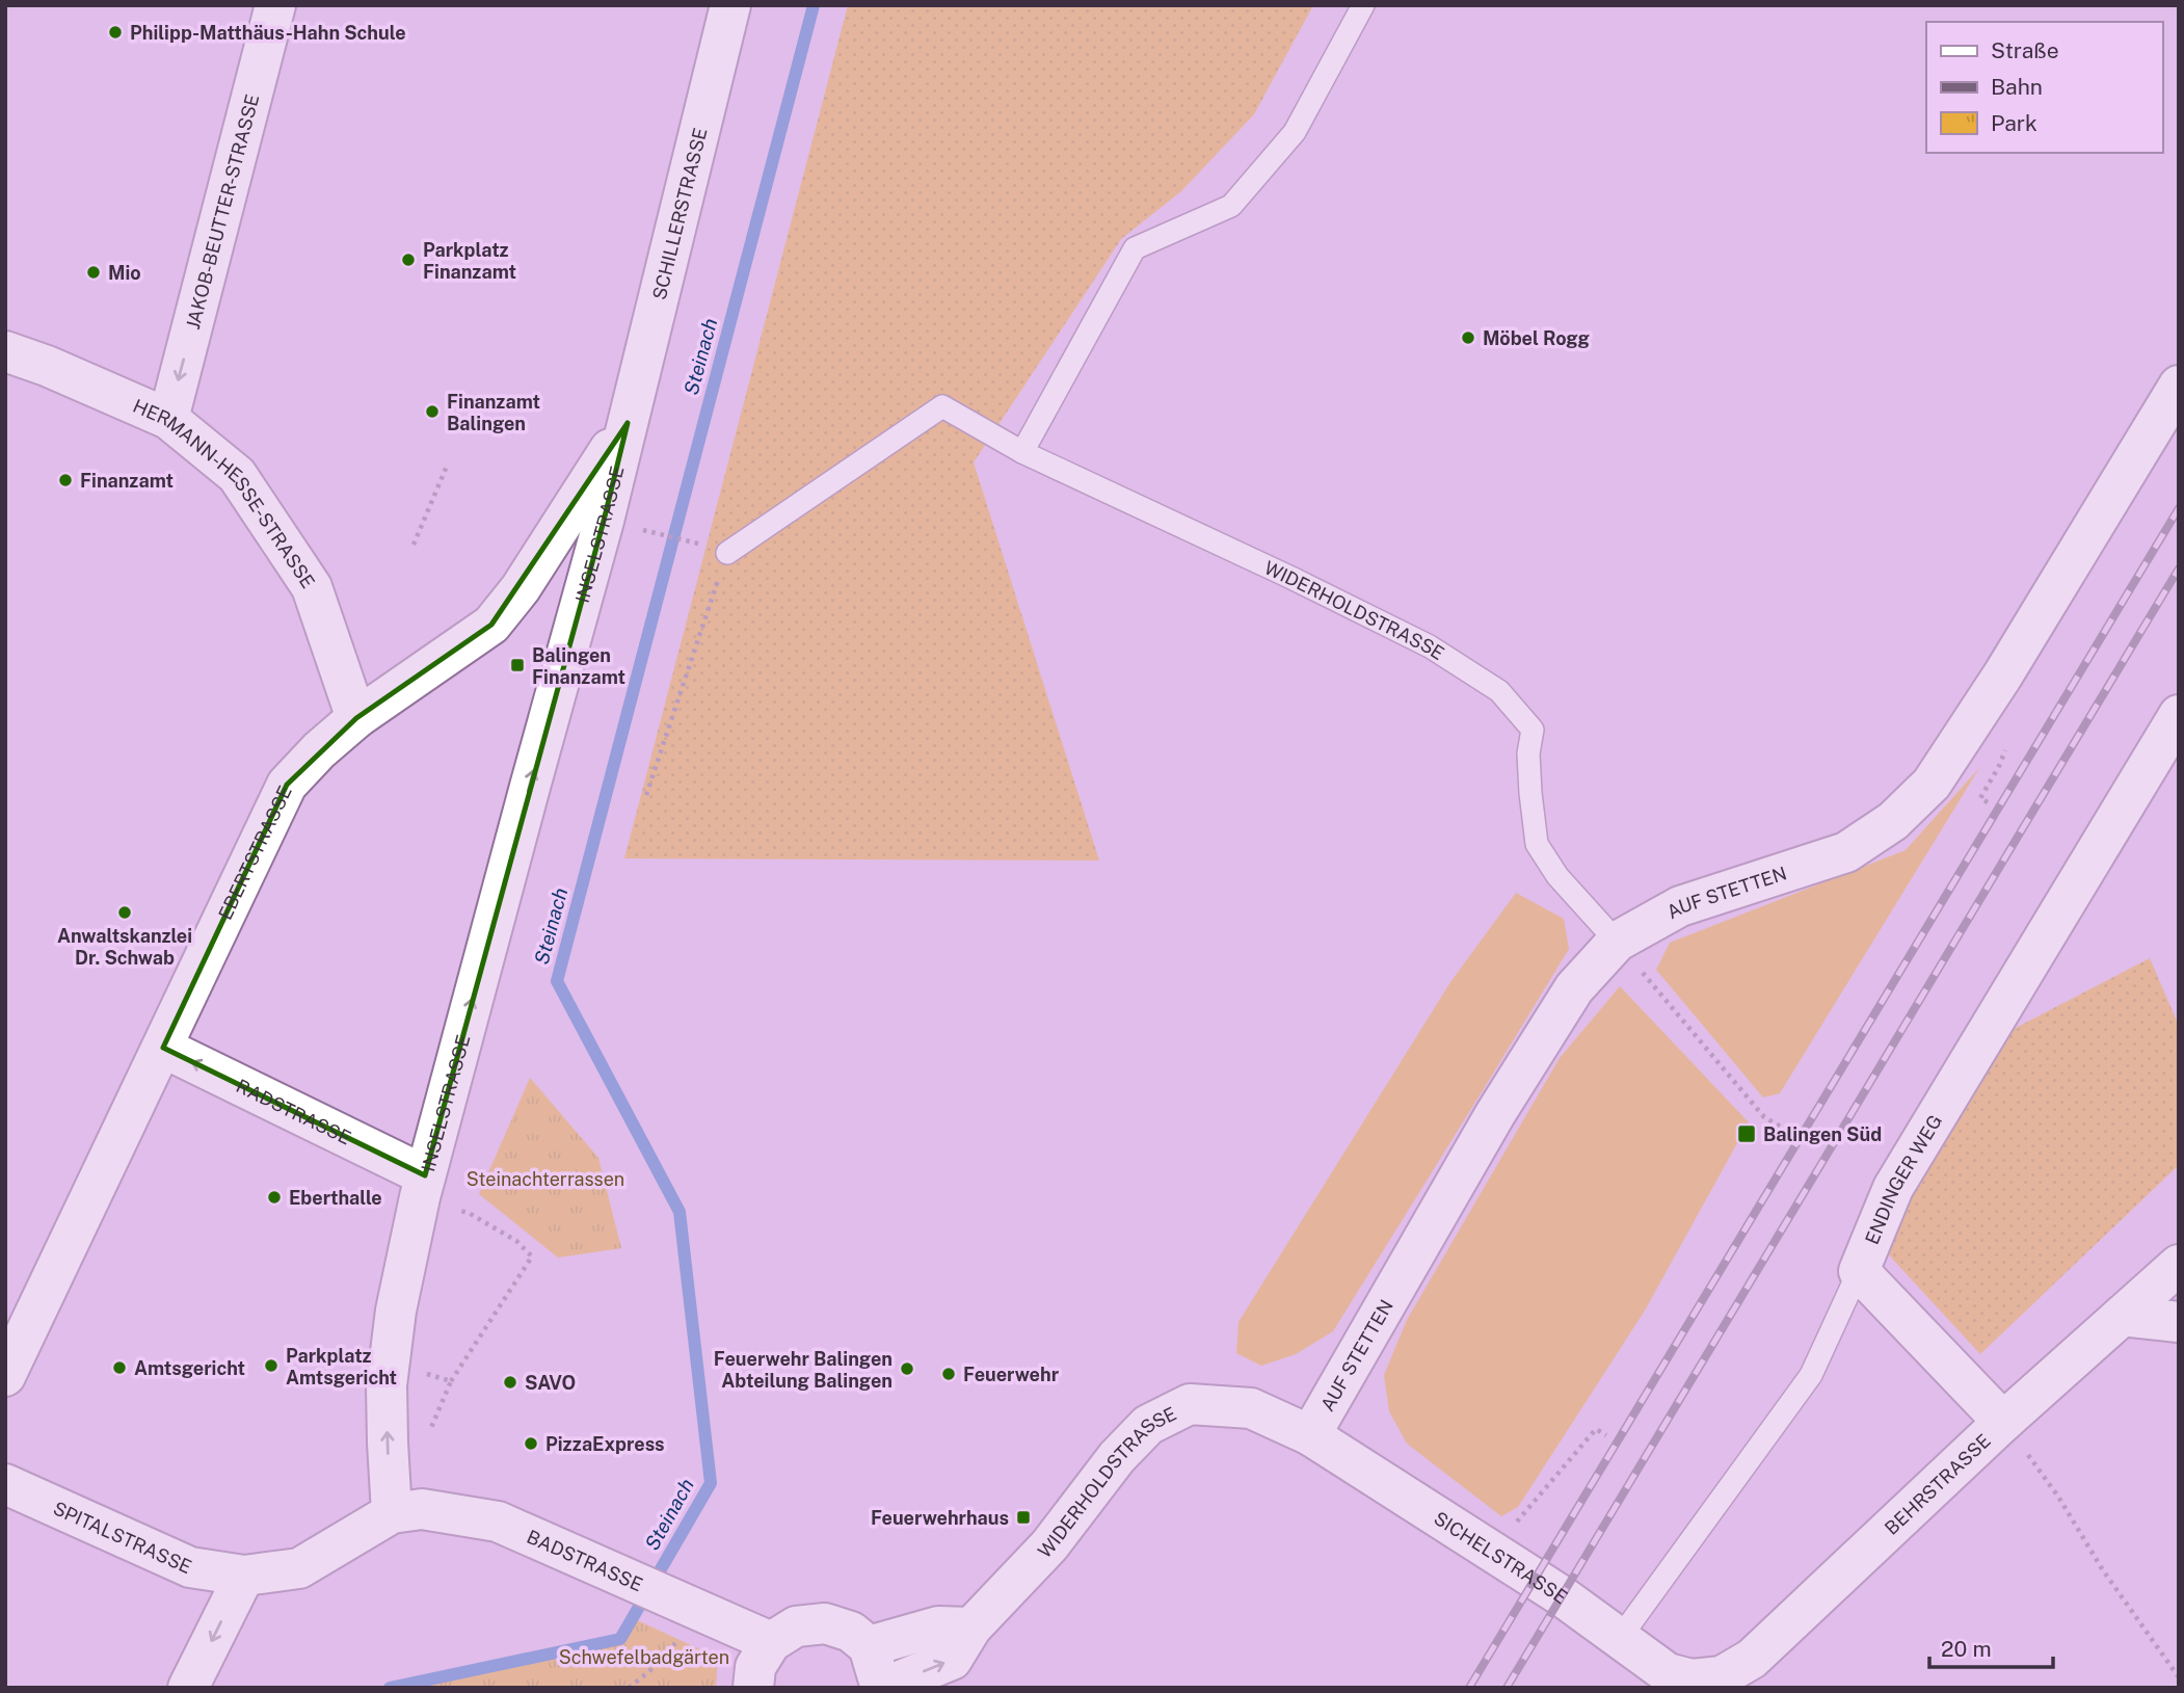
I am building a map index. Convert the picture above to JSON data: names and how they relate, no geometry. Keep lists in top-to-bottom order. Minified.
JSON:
{"streets":{"street":["JAKOB-BEUTTER-STRASSE","SCHILLERSTRASSE","HERMANN-HESSE-STRASSE","INSELSTRASSE","WIDERHOLDSTRASSE","EBERTSTRASSE","AUF STETTEN","RADSTRASSE","ENDINGER WEG","BEHRSTRASSE","SPITALSTRASSE","SICHELSTRASSE","BADSTRASSE"]},"crossings":[["JAKOB-BEUTTER-STRASSE","HERMANN-HESSE-STRASSE"],["SCHILLERSTRASSE","INSELSTRASSE"],["SCHILLERSTRASSE","EBERTSTRASSE"],["HERMANN-HESSE-STRASSE","EBERTSTRASSE"],["INSELSTRASSE","EBERTSTRASSE"],["INSELSTRASSE","RADSTRASSE"],["INSELSTRASSE","BADSTRASSE"],["WIDERHOLDSTRASSE","AUF STETTEN"],["WIDERHOLDSTRASSE","SICHELSTRASSE"],["EBERTSTRASSE","RADSTRASSE"],["AUF STETTEN","SICHELSTRASSE"],["ENDINGER WEG","SICHELSTRASSE"],["BEHRSTRASSE","SICHELSTRASSE"]],"one_way":["JAKOB-BEUTTER-STRASSE","INSELSTRASSE","RADSTRASSE"],"water":["Steinach"],"parks":["Steinachterrassen","Schwefelbadgärten"],"places":{"other":["Philipp-Matthäus-Hahn Schule","Parkplatz Finanzamt","Mio","Möbel Rogg","Finanzamt Balingen","Finanzamt","Anwaltskanzlei Dr. Schwab","Eberthalle","Parkplatz Amtsgericht","Amtsgericht","Feuerwehr Balingen Abteilung Balingen","Feuerwehr","SAVO","PizzaExpress"],"transit":["Balingen Finanzamt","Balingen Süd","Feuerwehrhaus"]},"legend":["Straße","Bahn","Park"],"scale_bar":"20 m"}
